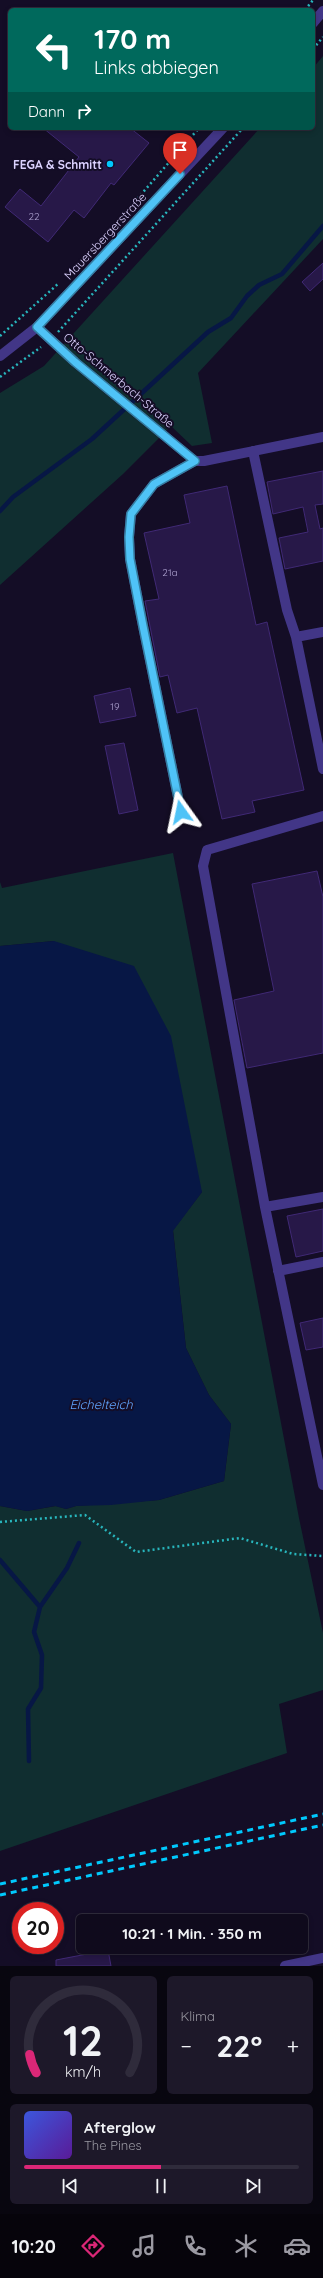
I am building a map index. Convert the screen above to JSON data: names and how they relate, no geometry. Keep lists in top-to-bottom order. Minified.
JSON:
{"streets":{"street":["Mauersbergerstraße","Otto-Schmerbach-Straße"]},"crossings":[["Mauersbergerstraße","Otto-Schmerbach-Straße"]],"water":["Eichelteich"],"places":["FEGA & Schmitt"],"house_numbers":["22","21a","19"],"page":{"turn":["170 m","Links abbiegen"],"then":"Dann","limit":"20","trip":"10:21 · 1 Min. · 350 m","tile":"Klima","heat":["−","22°","+"],"song":["Afterglow","The Pines"],"tabs":"10:20","gauge":["12","km/h"]}}
